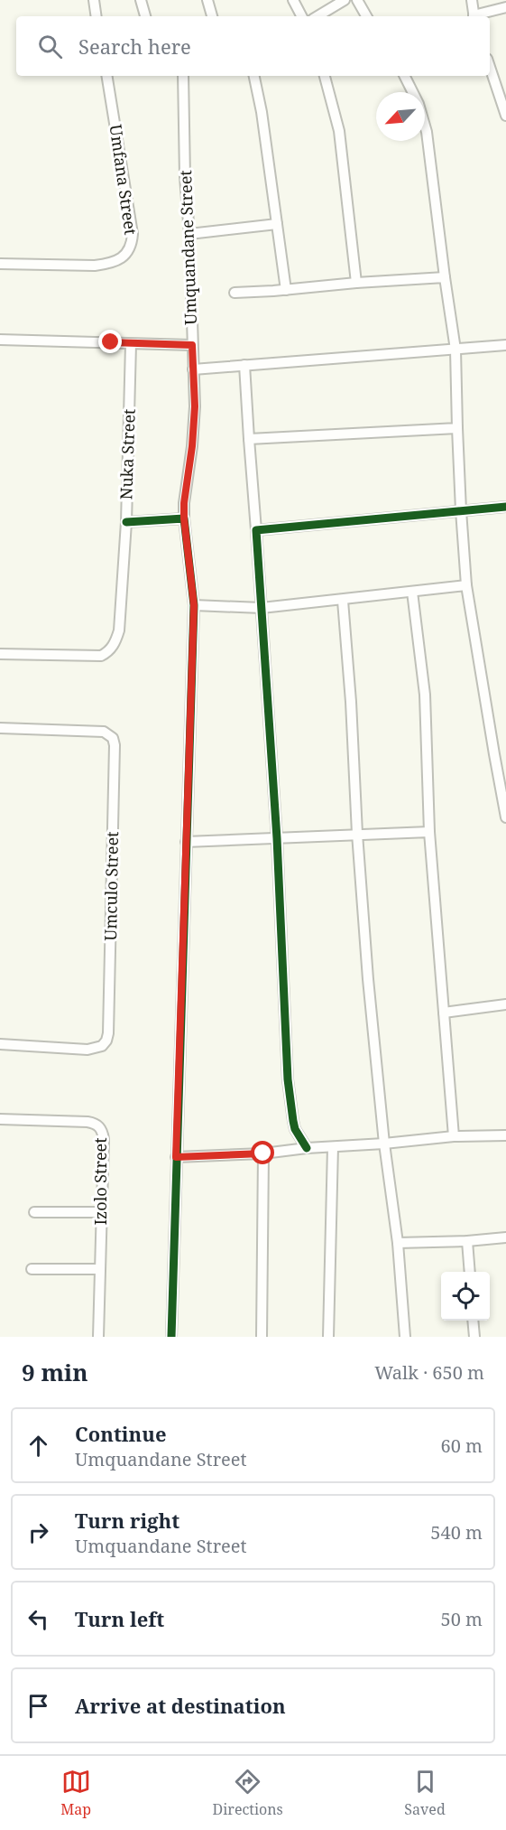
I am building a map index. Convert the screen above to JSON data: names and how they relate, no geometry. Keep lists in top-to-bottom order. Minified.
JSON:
{"streets":{"street":["Umfana Street","Umquandane Street","Nuka Street","Umculo Street","Izolo Street"]},"north":"bottom left","page":{"search":"Search here","heading":["9 min","Walk · 650 m"],"list":[["Continue","Umquandane Street","60 m"],["Turn right","Umquandane Street","540 m"],["Turn left","50 m"],"Arrive at destination"],"nav":["Map","Directions","Saved"]}}
